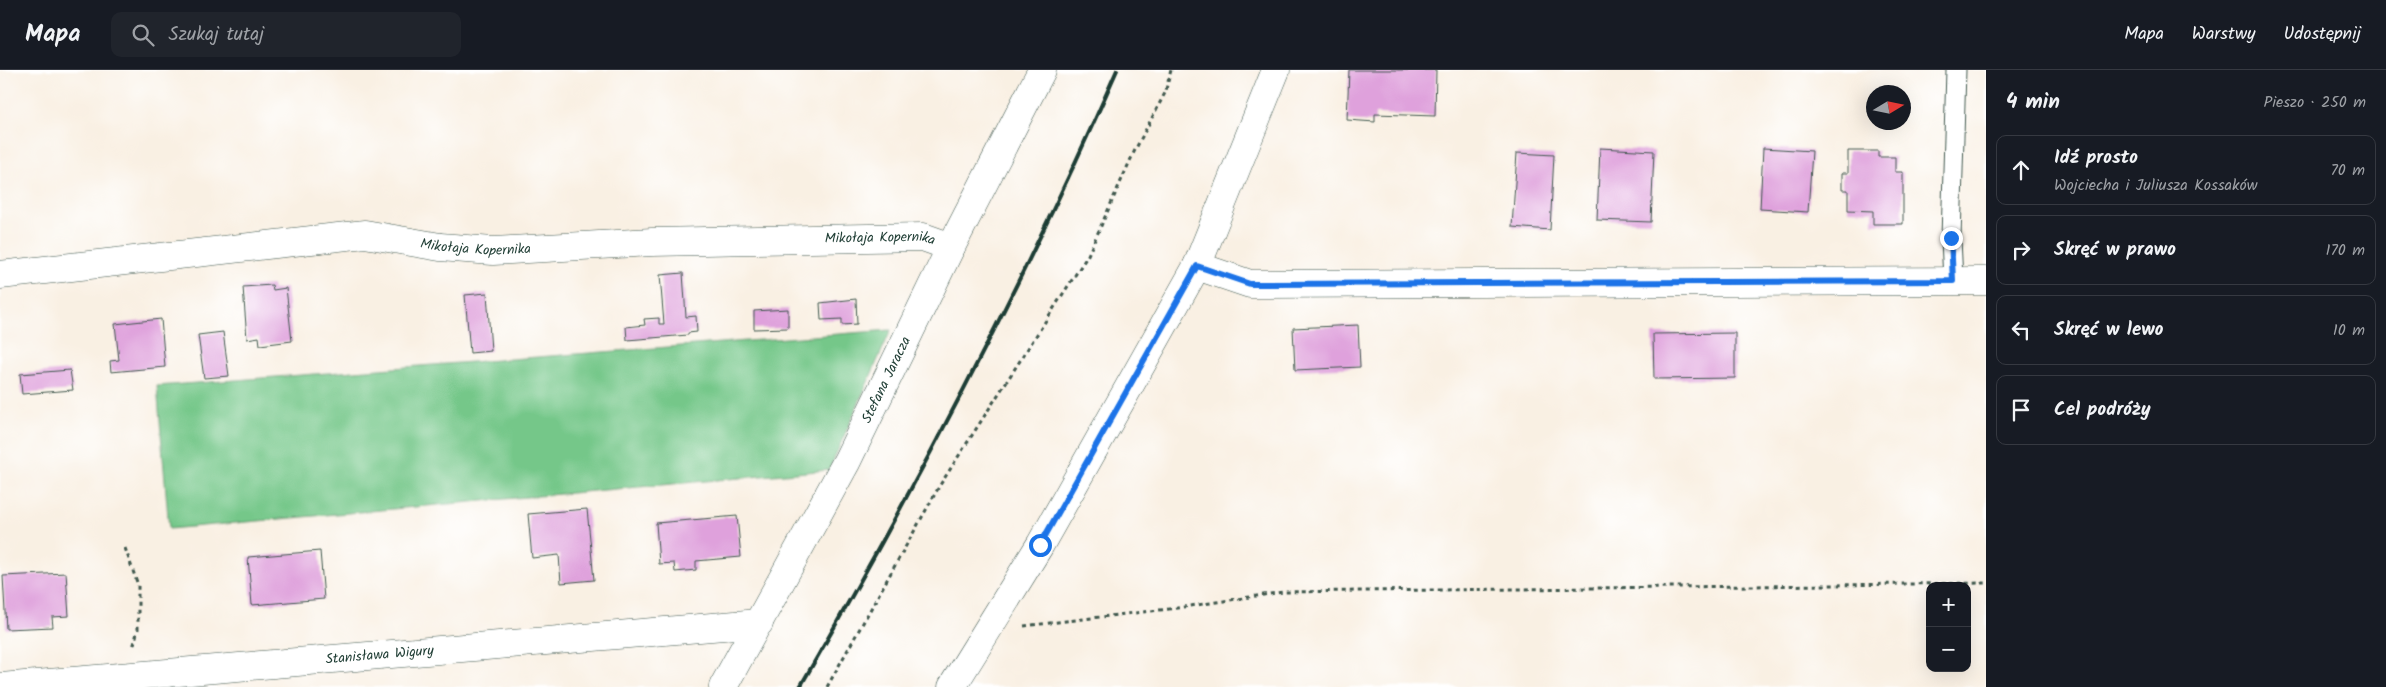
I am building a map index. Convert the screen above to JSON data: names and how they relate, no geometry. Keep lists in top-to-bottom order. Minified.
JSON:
{"streets":{"street":["Mikołaja Kopernika","Stefana Jaracza","Stanisława Wigury"]},"crossings":[["Mikołaja Kopernika","Stefana Jaracza"],["Stefana Jaracza","Stanisława Wigury"]],"north":"right","page":{"header":"Mapa","search":"Szukaj tutaj","nav":["Mapa","Warstwy","Udostępnij"],"heading":["4 min","Pieszo · 250 m"],"list":[["Idź prosto","Wojciecha i Juliusza Kossaków","70 m"],["Skręć w prawo","170 m"],["Skręć w lewo","10 m"],"Cel podróży"],"map_buttons":["+","−"]}}
